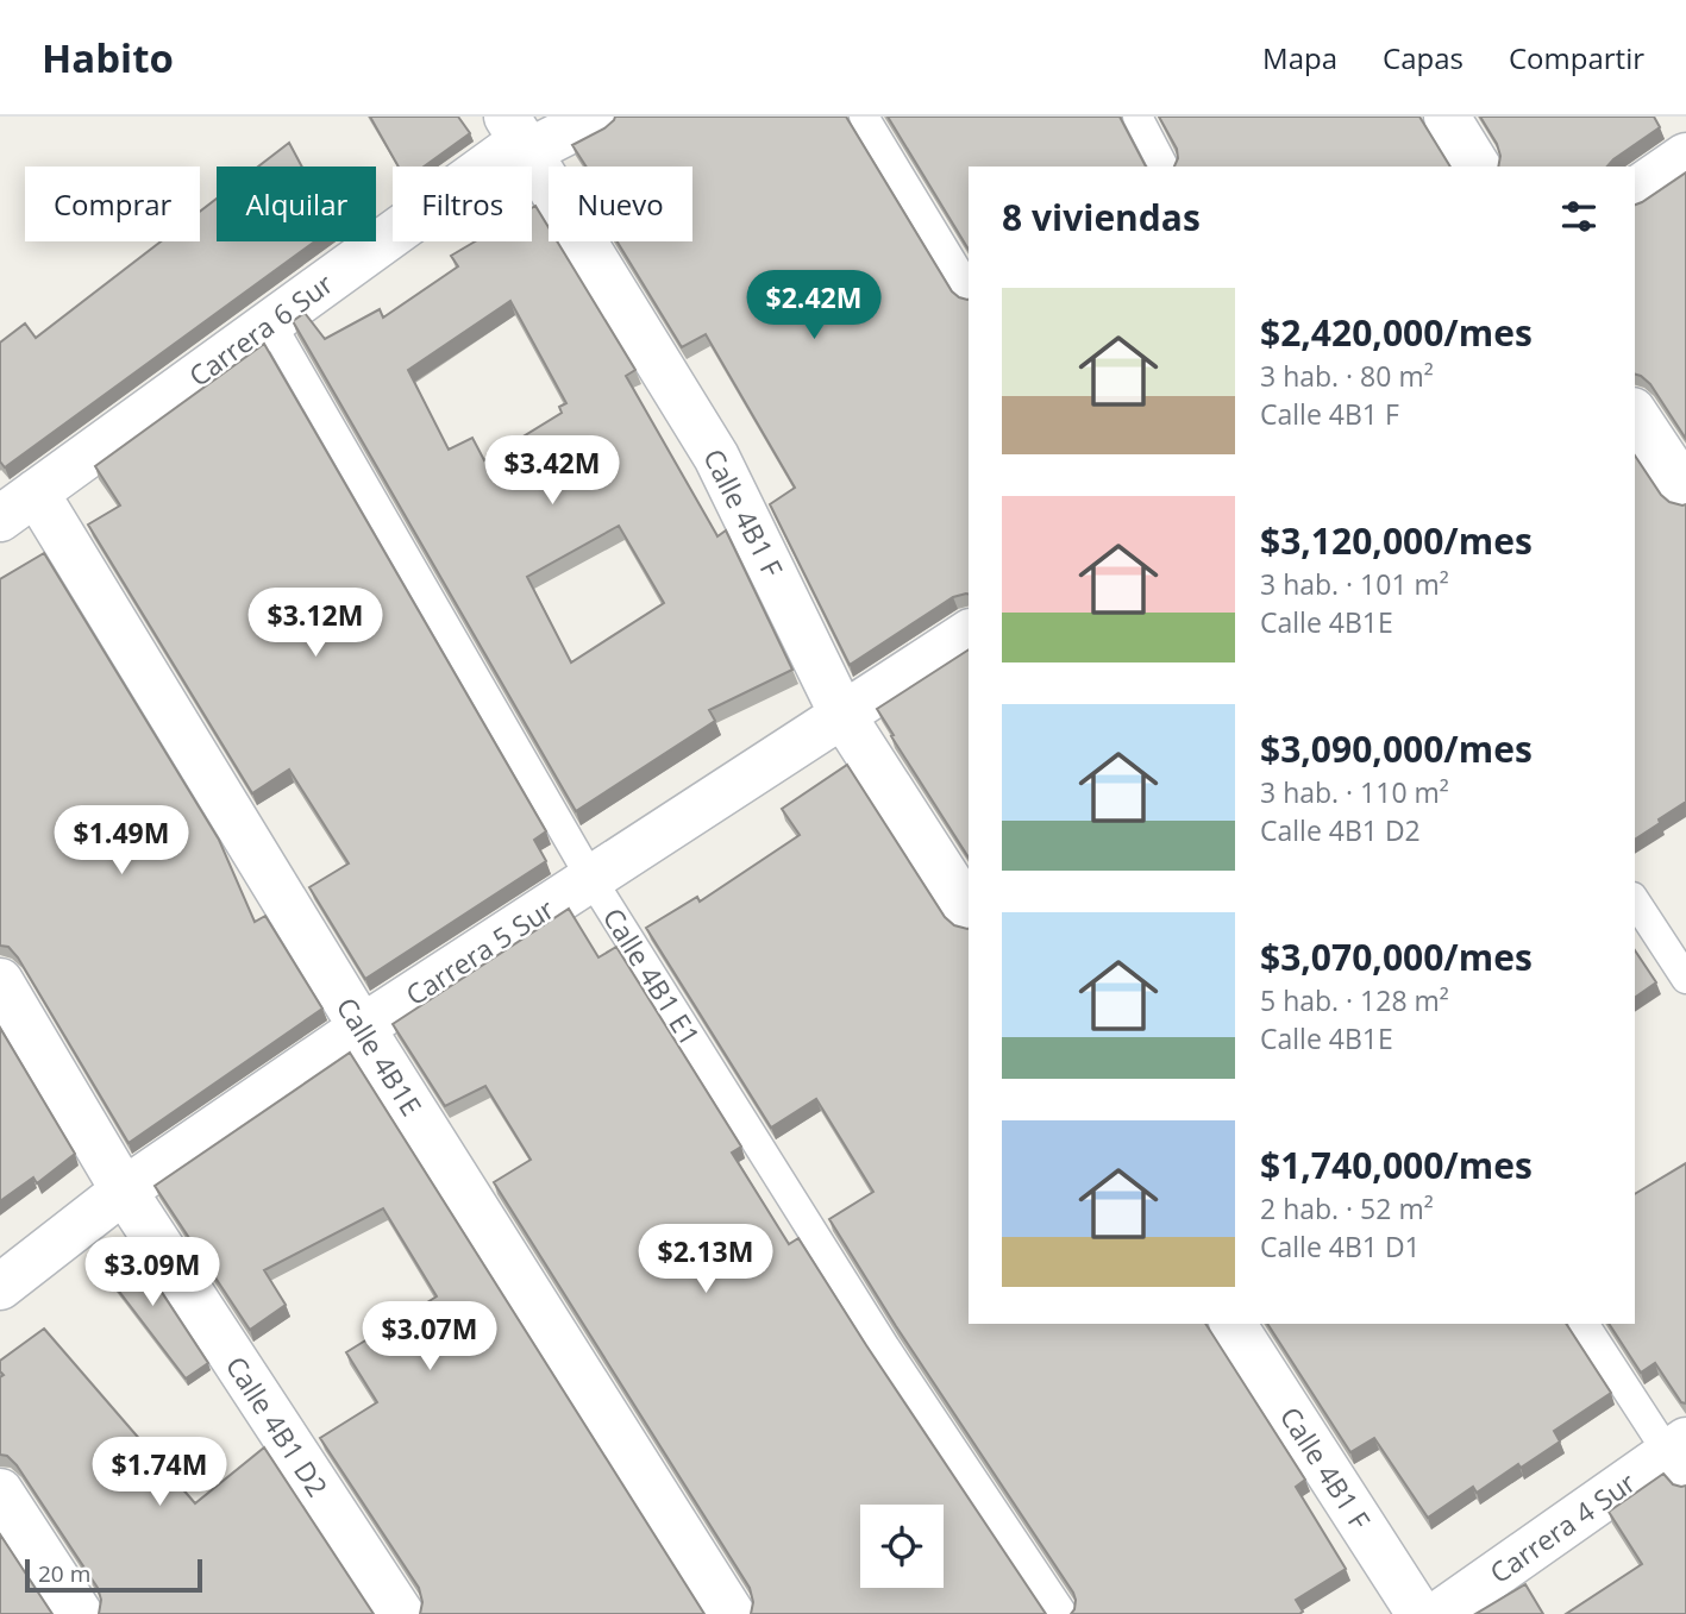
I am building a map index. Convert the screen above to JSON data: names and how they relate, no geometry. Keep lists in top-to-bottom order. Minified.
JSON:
{"streets":{"street":["Carrera 6 Sur","Calle 4B1 F","Carrera 5 Sur","Calle 4B1E","Calle 4B1 D2","Carrera 4 Sur"],"lane":["Calle 4B1 E1"]},"crossings":[["Carrera 6 Sur","Calle 4B1 F"],["Carrera 6 Sur","Calle 4B1 E1"],["Carrera 6 Sur","Calle 4B1E"],["Calle 4B1 F","Carrera 5 Sur"],["Carrera 5 Sur","Calle 4B1 E1"],["Carrera 5 Sur","Calle 4B1E"],["Carrera 5 Sur","Calle 4B1 D2"]],"scale_bar":"20 m","page":{"header":"Habito","nav":["Mapa","Capas","Compartir"],"chip":["Comprar","Alquilar","Filtros","Nuevo"],"heading":"8 viviendas","list":[{"name":"$2,420,000/mes","note":"3 hab. · 80 m² · Calle 4B1 F"},{"name":"$3,120,000/mes","note":"3 hab. · 101 m² · Calle 4B1E"},{"name":"$3,090,000/mes","note":"3 hab. · 110 m² · Calle 4B1 D2"},{"name":"$3,070,000/mes","note":"5 hab. · 128 m² · Calle 4B1E"},{"name":"$1,740,000/mes","note":"2 hab. · 52 m² · Calle 4B1 D1"}],"price":["$2.42M","$3.42M","$3.12M","$1.49M","$2.13M","$3.09M","$3.07M","$1.74M"],"scale":"20 m"}}
